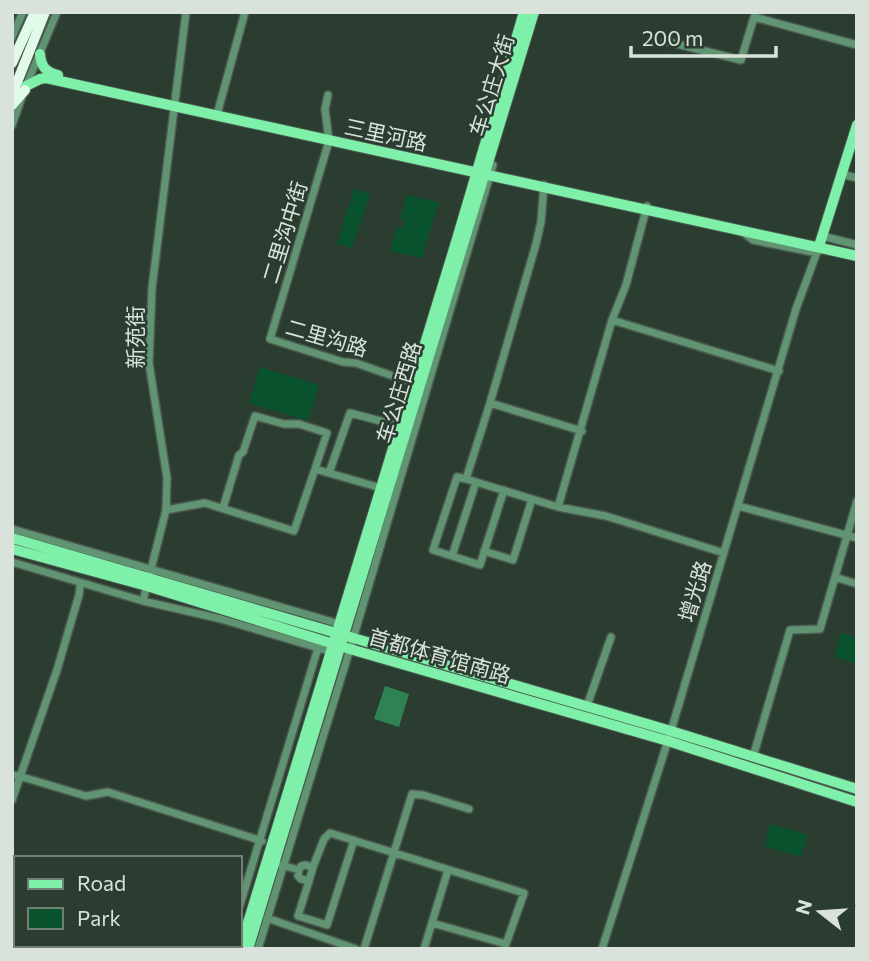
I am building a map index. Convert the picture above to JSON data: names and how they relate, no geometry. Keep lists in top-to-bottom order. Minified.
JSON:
{"streets":{"main road":["车公庄大街","三里河路","车公庄西路","首都体育馆南路"],"street":["二里沟中街","新苑街","二里沟路","增光路"]},"crossings":[["车公庄大街","三里河路"],["车公庄大街","车公庄西路"],["三里河路","二里沟中街"],["三里河路","新苑街"],["三里河路","车公庄西路"],["三里河路","增光路"],["二里沟中街","二里沟路"],["新苑街","首都体育馆南路"],["二里沟路","车公庄西路"],["车公庄西路","首都体育馆南路"],["增光路","首都体育馆南路"]],"legend":["Road","Park"],"scale_bar":"200 m","north":"left"}
